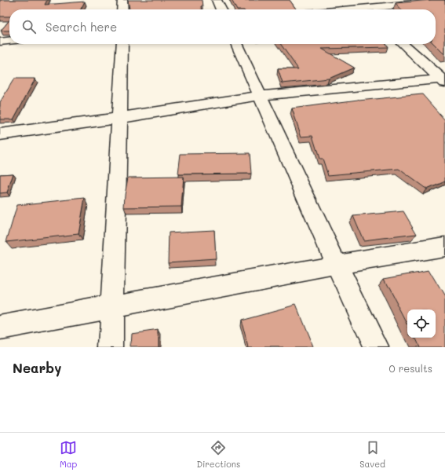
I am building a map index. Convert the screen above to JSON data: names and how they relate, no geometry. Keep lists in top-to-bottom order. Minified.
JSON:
{"page":{"search":"Search here","heading":["Nearby","0 results"],"nav":["Map","Directions","Saved"]}}
